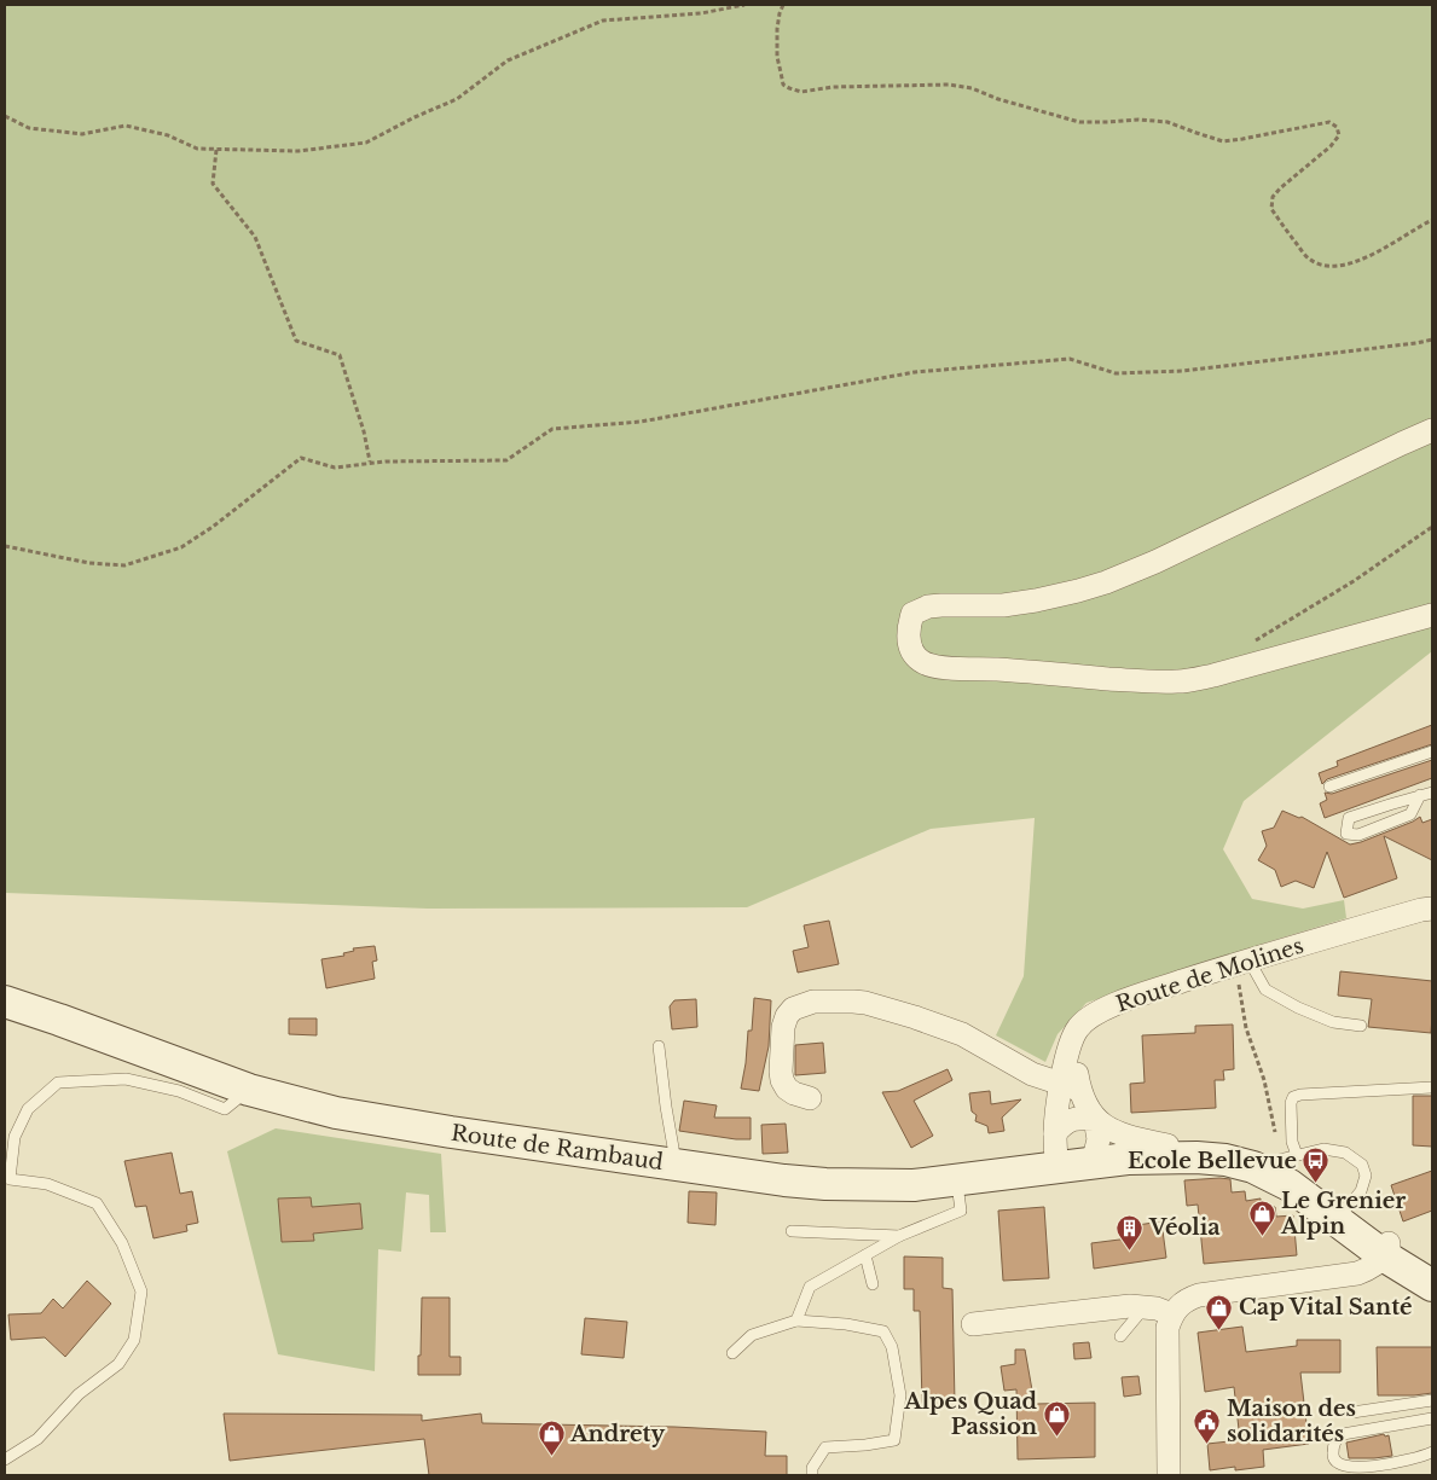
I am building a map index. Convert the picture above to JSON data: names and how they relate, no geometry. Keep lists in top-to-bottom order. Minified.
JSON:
{"streets":{"street":["Route de Molines","Route de Rambaud"]},"crossings":[["Route de Molines","Route de Rambaud"]],"places":{"bus stop":["Ecole Bellevue"],"shop":["Le Grenier Alpin","Cap Vital Santé","Alpes Quad Passion","Andrety"],"building":["Véolia"],"public building":["Maison des solidarités"]}}
